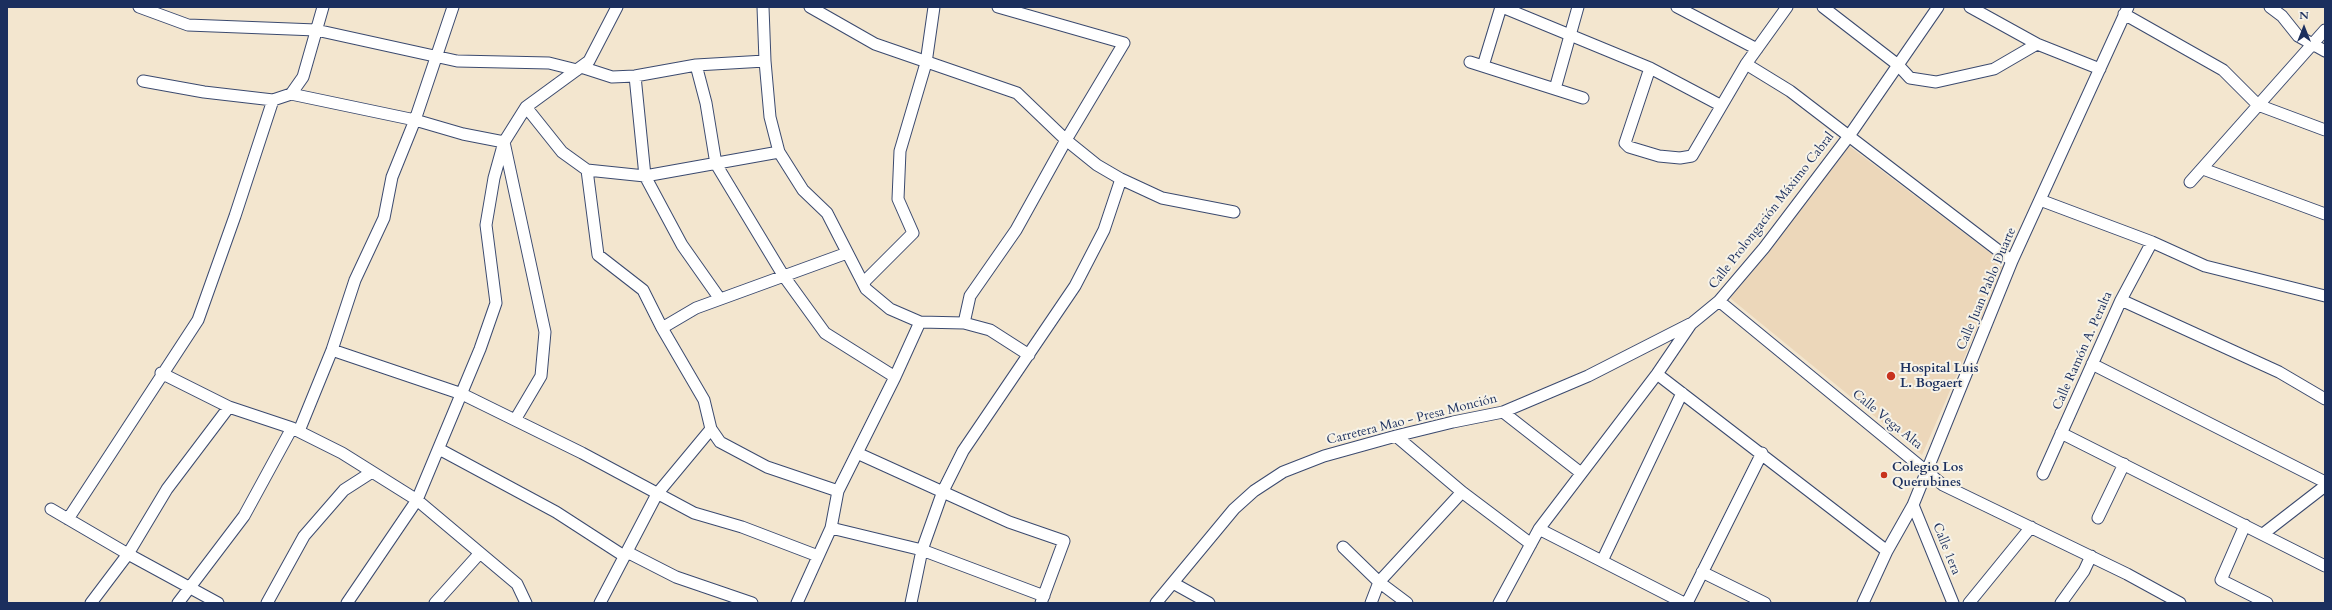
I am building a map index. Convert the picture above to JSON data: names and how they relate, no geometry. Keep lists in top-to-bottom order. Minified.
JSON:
{"streets":{"street":["Calle Prolongación Máximo Cabral","Calle Juan Pablo Duarte","Calle Ramón A. Peralta","Carretera Mao - Presa Monción","Calle Vega Alta","Calle 1era"]},"crossings":[["Calle Prolongación Máximo Cabral","Carretera Mao - Presa Monción"],["Calle Prolongación Máximo Cabral","Calle Vega Alta"],["Calle Juan Pablo Duarte","Calle Vega Alta"],["Calle Juan Pablo Duarte","Calle 1era"]],"places":["Hospital Luis L. Bogaert","Colegio Los Querubines"],"north":"top"}
